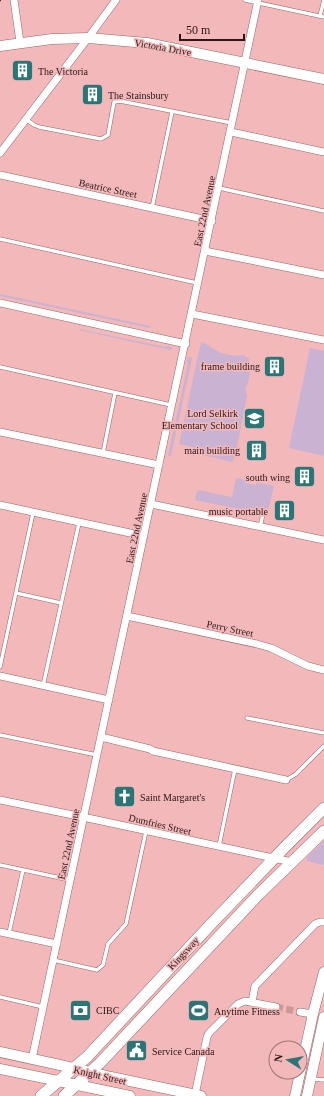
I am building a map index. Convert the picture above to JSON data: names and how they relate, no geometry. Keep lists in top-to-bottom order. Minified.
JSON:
{"streets":{"main road":["Victoria Drive","Kingsway","Knight Street"],"street":["Beatrice Street","East 22nd Avenue","Perry Street","Dumfries Street"]},"crossings":[["Victoria Drive","East 22nd Avenue"],["Beatrice Street","East 22nd Avenue"],["East 22nd Avenue","Perry Street"],["East 22nd Avenue","Dumfries Street"],["East 22nd Avenue","Knight Street"],["Dumfries Street","Kingsway"],["Kingsway","Knight Street"]],"places":{"building":["The Victoria","The Stainsbury","frame building","main building","south wing","music portable"],"school or university":["Lord Selkirk Elementary School"],"church":["Saint Margaret's"],"bank":["CIBC"],"sports":["Anytime Fitness"],"public building":["Service Canada"]},"scale_bar":"50 m","north":"left"}
